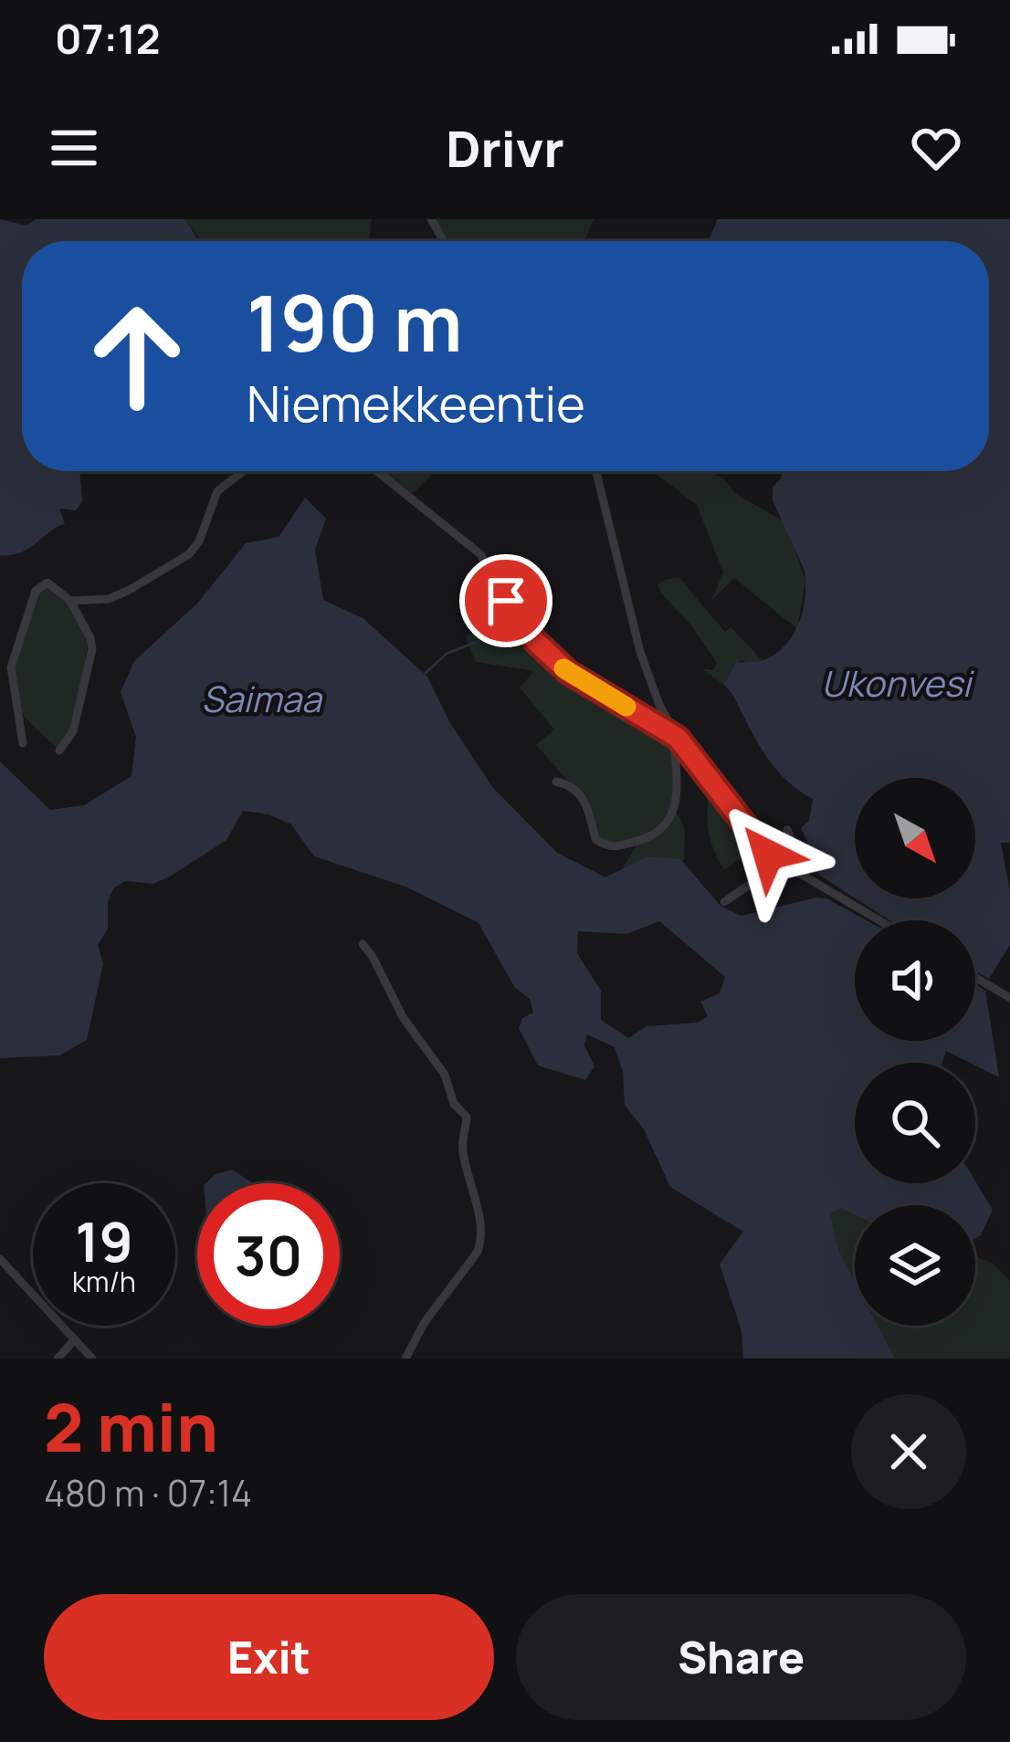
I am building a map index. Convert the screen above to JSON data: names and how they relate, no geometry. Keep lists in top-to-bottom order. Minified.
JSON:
{"water":["Ukonvesi","Saimaa"],"north":"bottom right","page":{"status":"07:12","header":"Drivr","turn":["190 m","Niemekkeentie"],"speed":"19 km/h","limit":"30","heading":["2 min","480 m · 07:14"],"buttons":["Exit","Share"]}}
